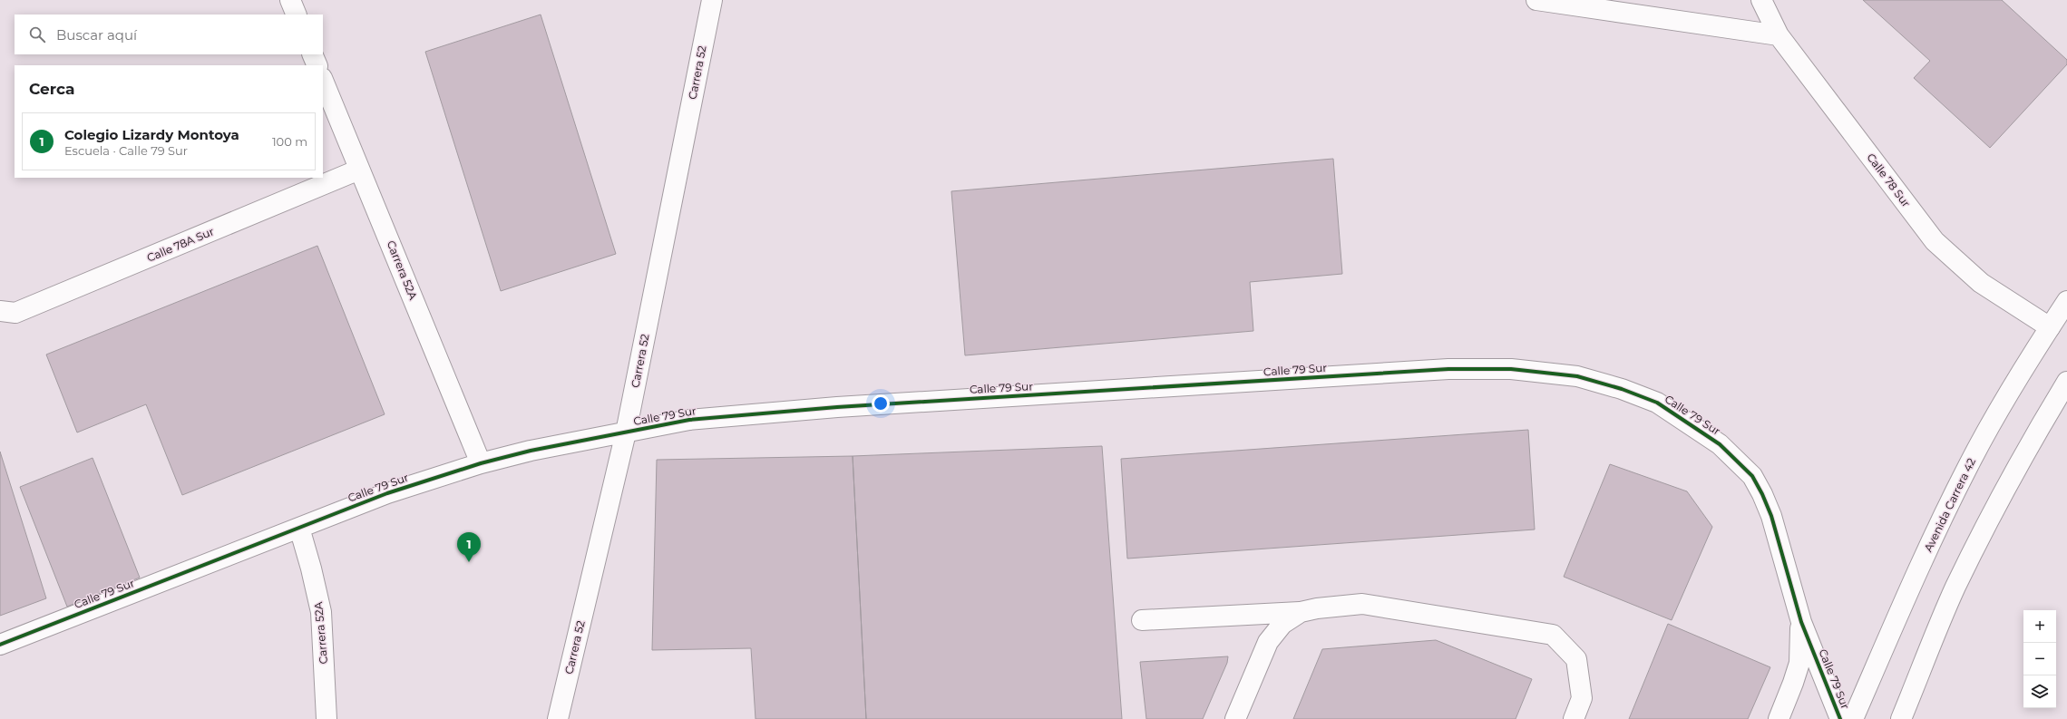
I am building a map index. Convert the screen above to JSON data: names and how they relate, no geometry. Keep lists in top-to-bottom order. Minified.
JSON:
{"streets":{"main road":["Carrera 52","Calle 78 Sur","Calle 78A Sur","Carrera 52A","Calle 79 Sur","Avenida Carrera 42"]},"crossings":[["Carrera 52","Calle 79 Sur"],["Calle 78 Sur","Avenida Carrera 42"],["Calle 78A Sur","Carrera 52A"],["Carrera 52A","Calle 79 Sur"]],"page":{"search":"Buscar aquí","heading":"Cerca","list":[{"mark":"1","name":"Colegio Lizardy Montoya","note":"Escuela · Calle 79 Sur","value":"100 m"}],"pins":"1","map_buttons":["+","−"]}}
